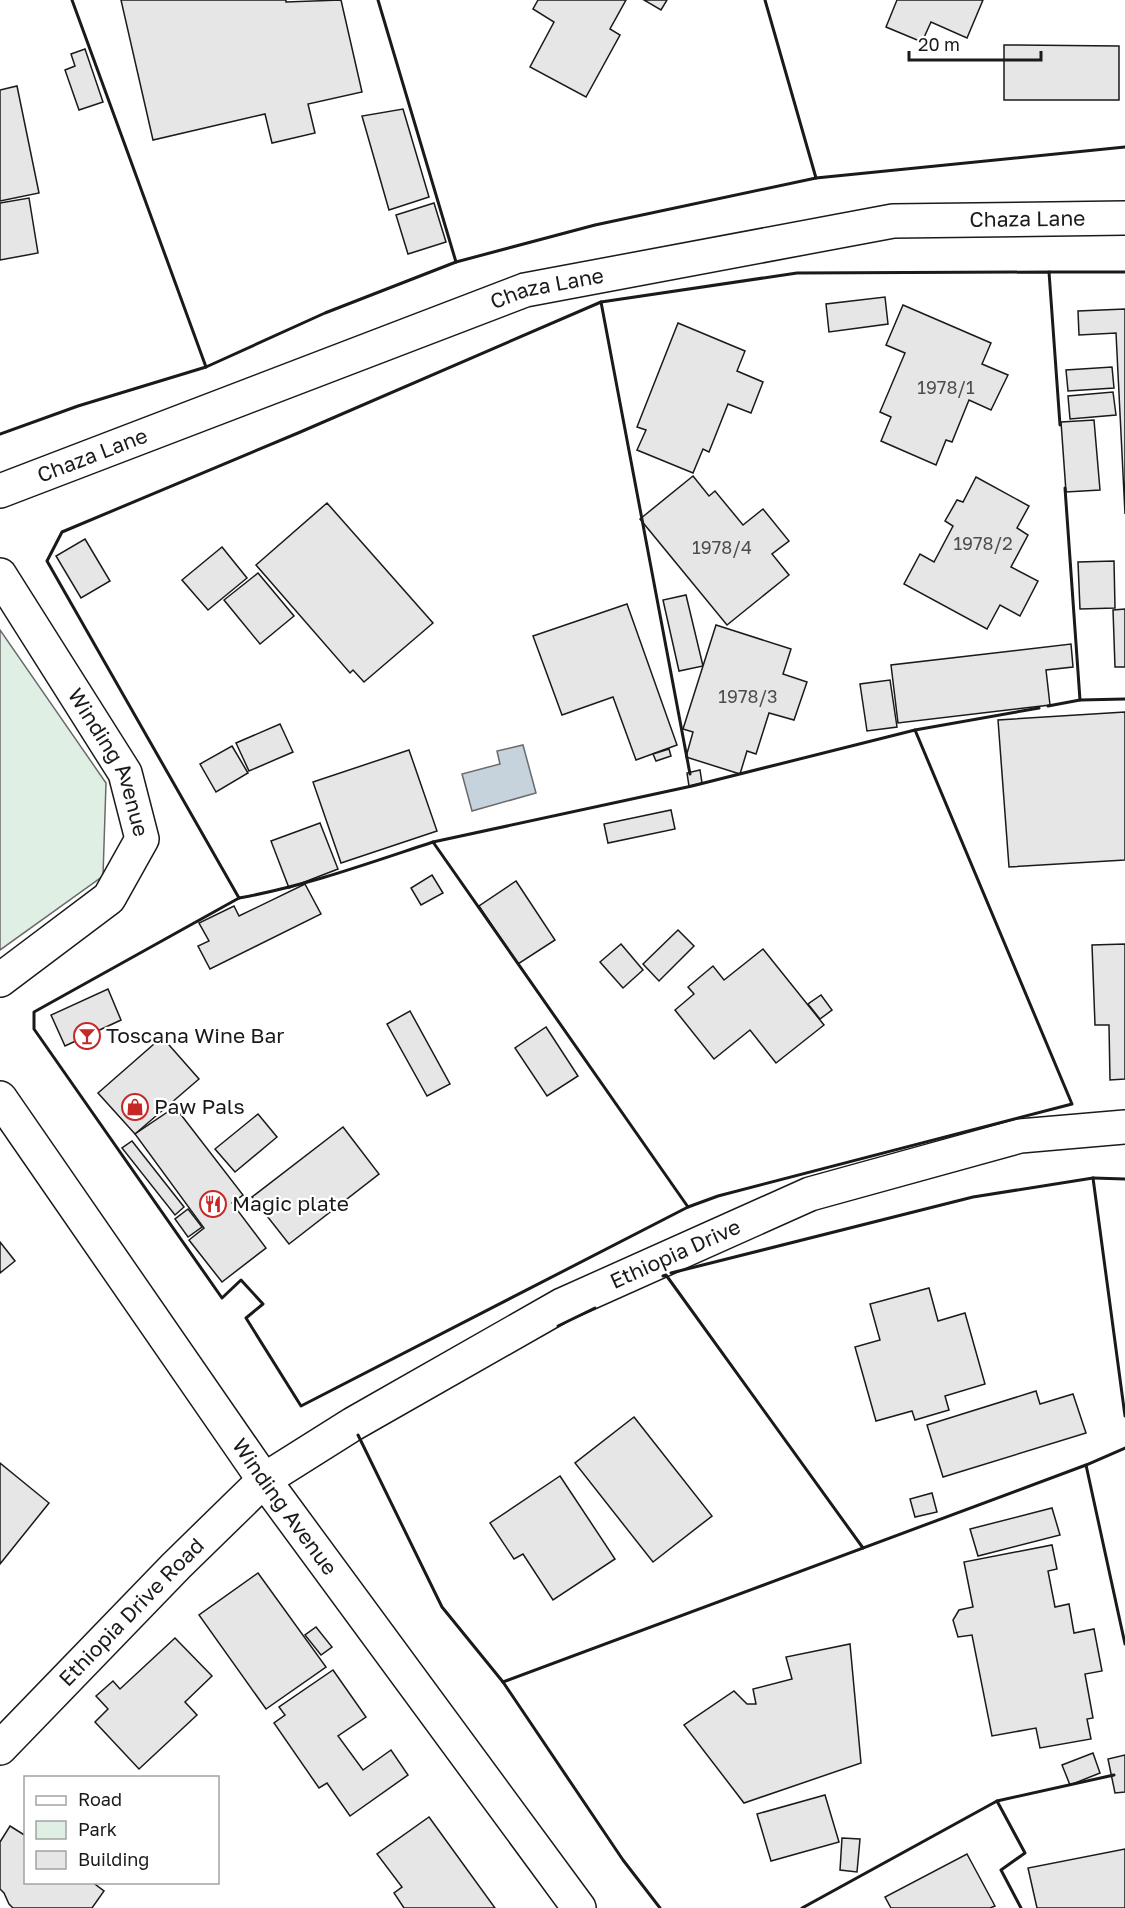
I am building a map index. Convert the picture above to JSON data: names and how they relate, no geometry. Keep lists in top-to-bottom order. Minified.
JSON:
{"streets":{"street":["Chaza Lane","Winding Avenue","Ethiopia Drive","Ethiopia Drive Road"]},"crossings":[["Winding Avenue","Ethiopia Drive"],["Winding Avenue","Ethiopia Drive Road"],["Ethiopia Drive","Ethiopia Drive Road"]],"places":{"bar":["Toscana Wine Bar"],"shop":["Paw Pals"],"restaurant":["Magic plate"]},"house_numbers":["1978/1","1978/2","1978/4","1978/3"],"legend":["Road","Park","Building"],"scale_bar":"20 m"}
